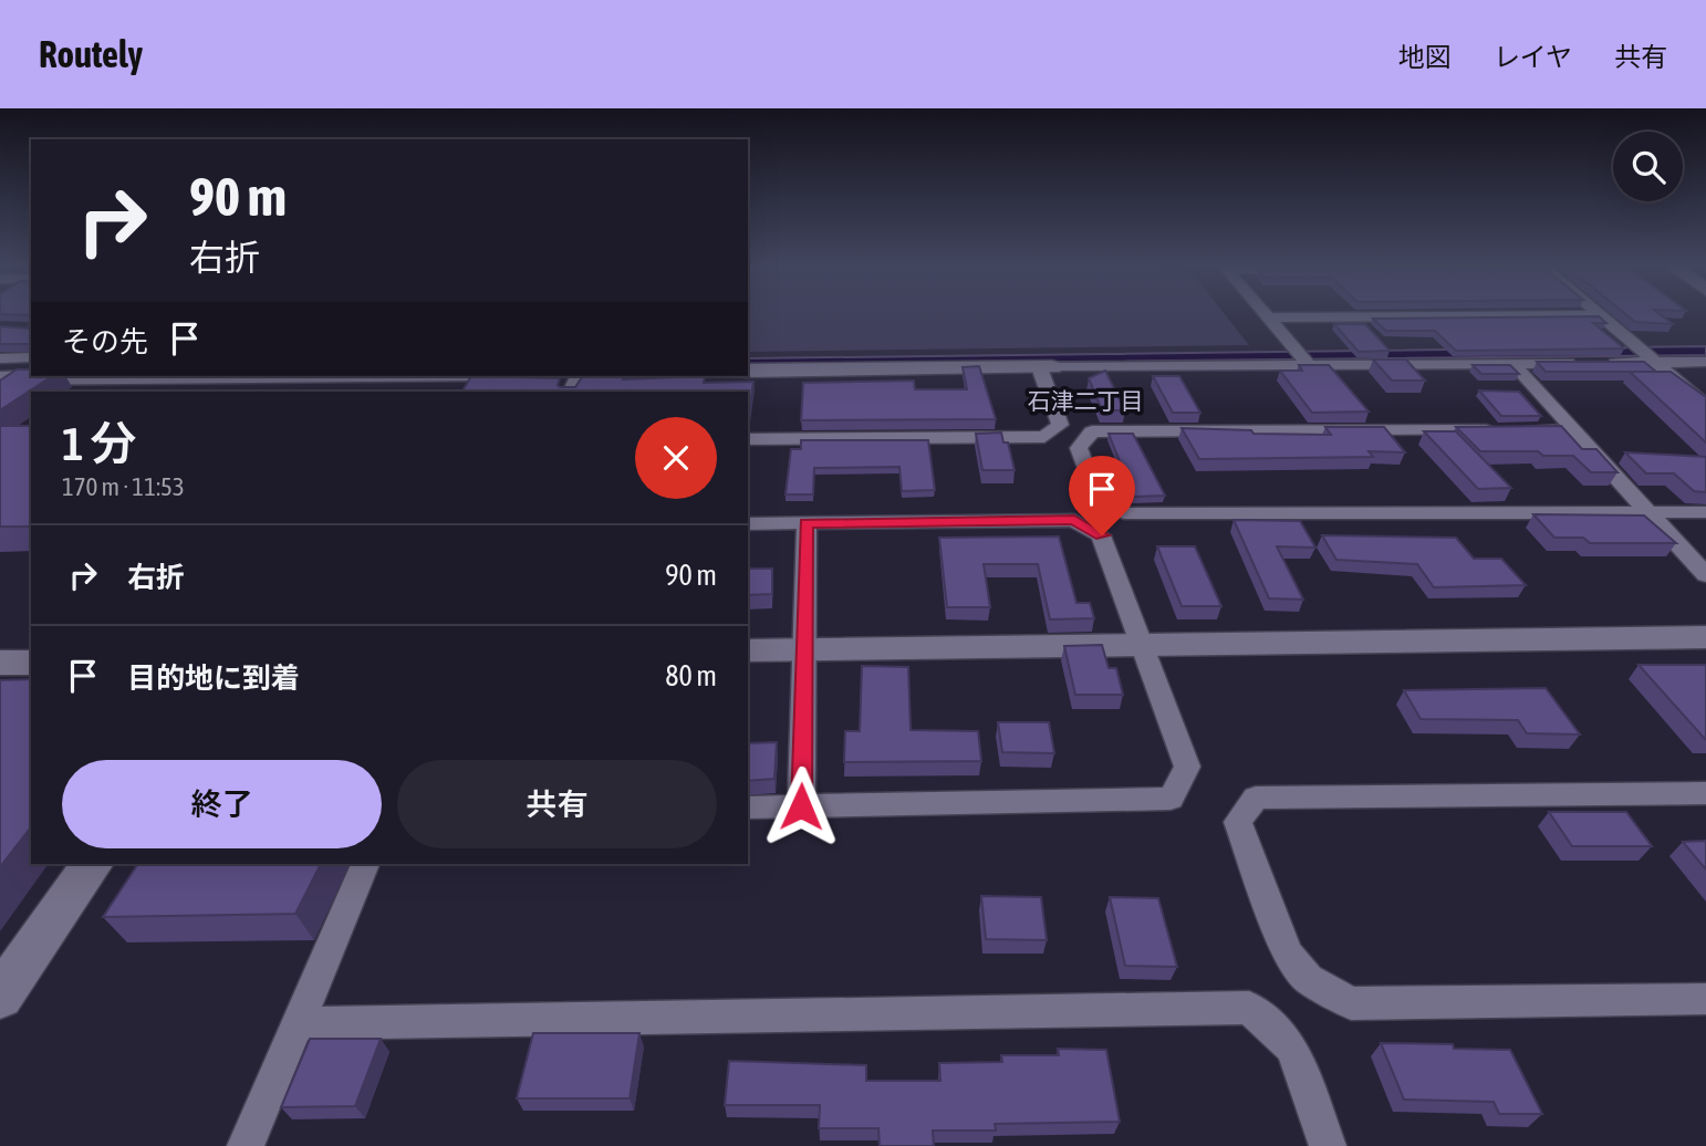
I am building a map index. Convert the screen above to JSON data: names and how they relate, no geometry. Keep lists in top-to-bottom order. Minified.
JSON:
{"districts":["石津二丁目"],"page":{"header":"Routely","nav":["地図","レイヤ","共有"],"turn":["90 m","右折"],"then":"その先","heading":["1 分","170 m · 11:53"],"list":[{"name":"右折","value":"90 m"},{"name":"目的地に到着","value":"80 m"}],"buttons":["終了","共有"]}}
